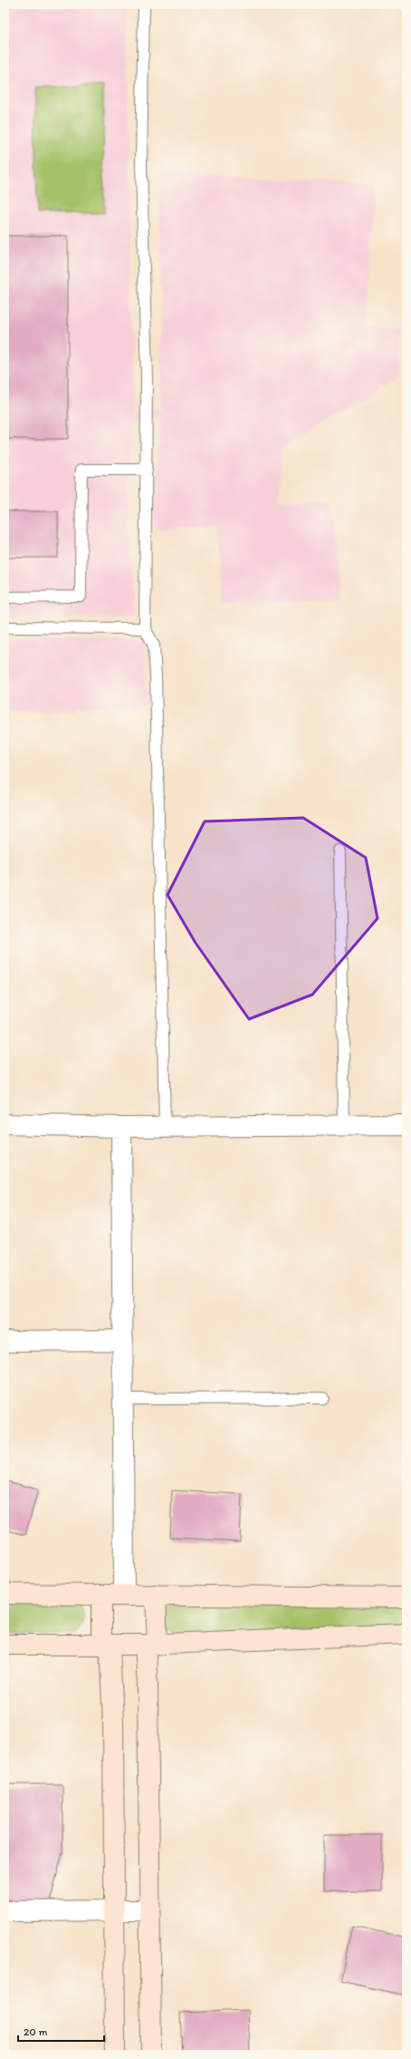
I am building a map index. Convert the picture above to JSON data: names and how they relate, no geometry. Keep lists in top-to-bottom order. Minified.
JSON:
{"scale_bar":"20 m"}
